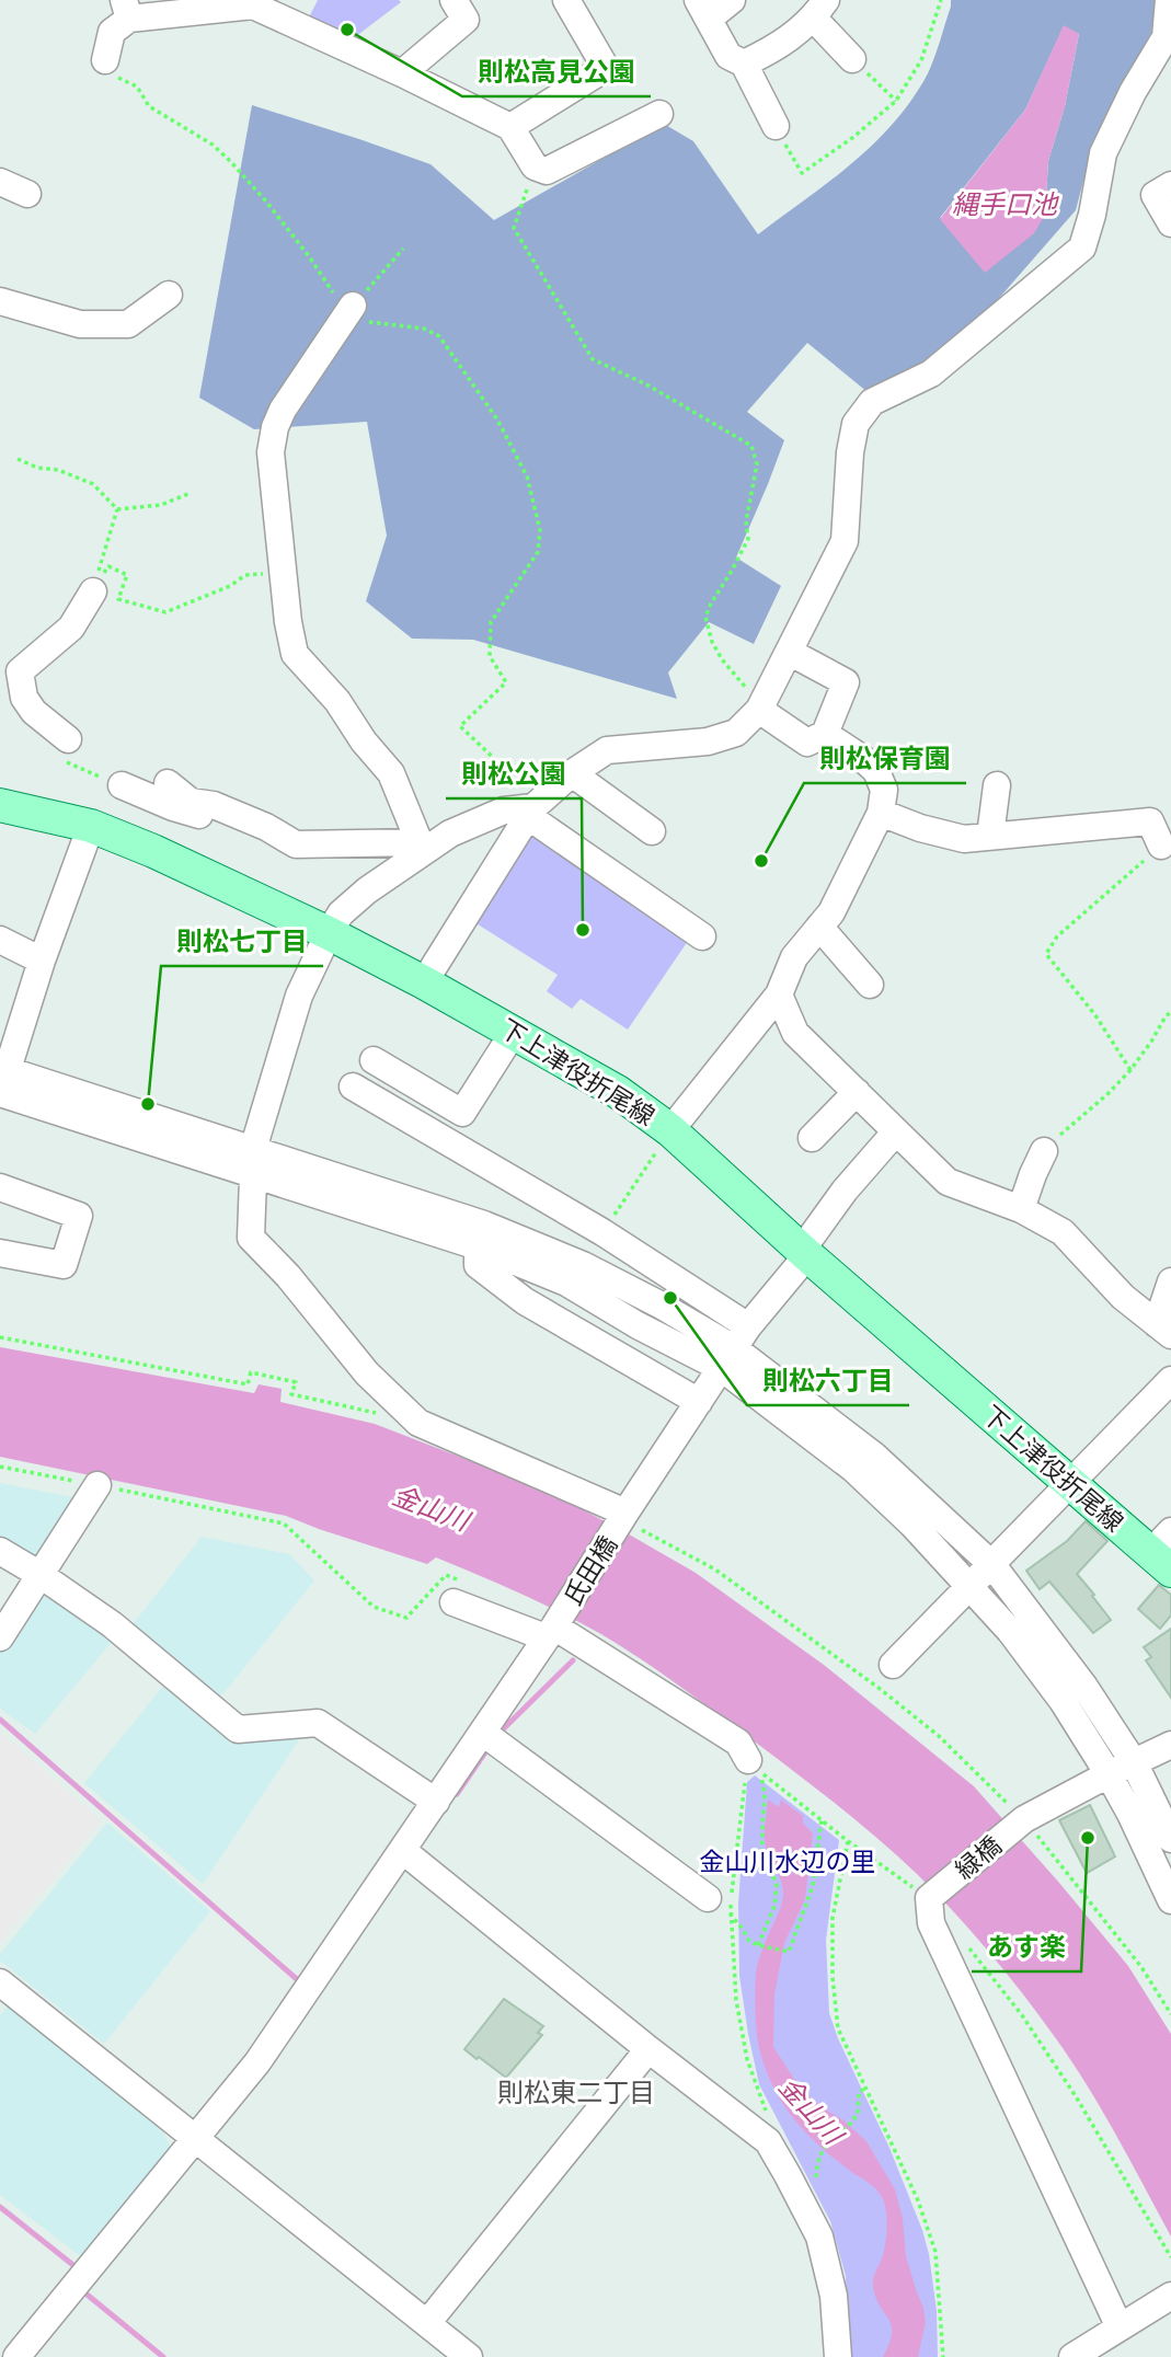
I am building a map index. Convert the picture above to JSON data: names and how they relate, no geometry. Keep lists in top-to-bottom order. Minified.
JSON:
{"streets":{"main road":["下上津役折尾線"],"street":["氏田橋","緑橋"]},"crossings":[["下上津役折尾線","氏田橋"]],"districts":["則松東二丁目"],"water":["縄手口池","金山川"],"parks":["金山川水辺の里"],"places":["則松高見公園","則松保育園","則松公園","則松七丁目","則松六丁目","あす楽"]}
